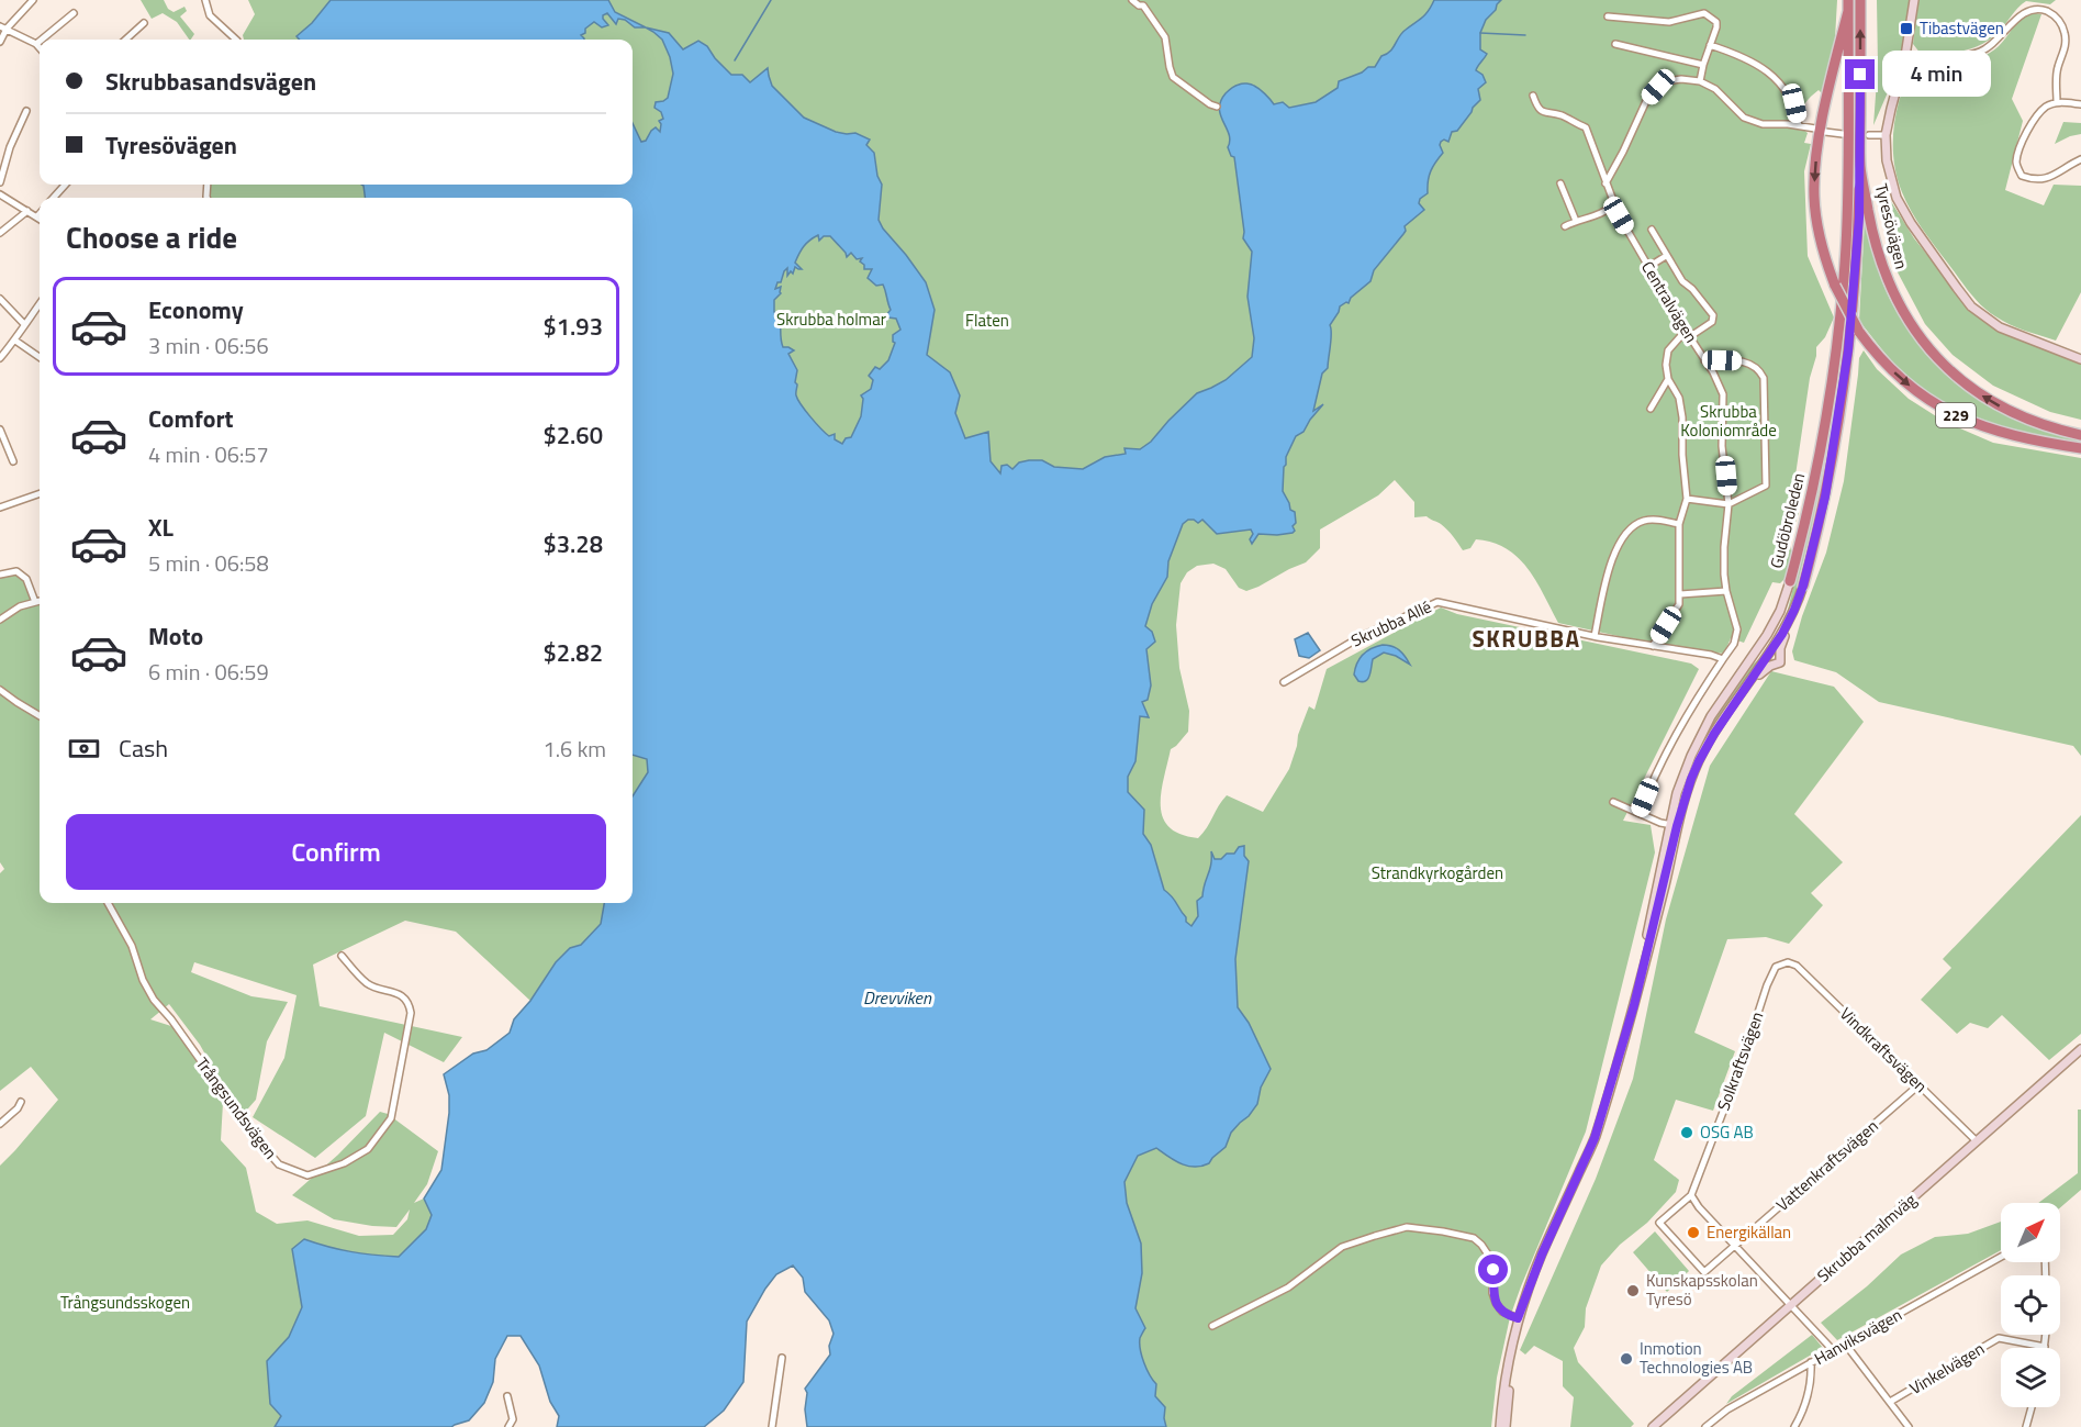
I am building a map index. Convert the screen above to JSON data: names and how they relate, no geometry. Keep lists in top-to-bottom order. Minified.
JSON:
{"streets":{"highway":["Tyresövägen","229","Gudöbroleden"],"main road":["Skrubba malmväg"],"street":["Centralvägen","Skrubba Allé","Vindkraftsvägen","Solkraftsvägen","Trångsundsvägen","Vattenkraftsvägen","Hanviksvägen","Vinkelvägen"]},"crossings":[["Tyresövägen","Gudöbroleden"],["Centralvägen","Skrubba Allé"],["229","Gudöbroleden"],["Vindkraftsvägen","Solkraftsvägen"],["Vindkraftsvägen","Vattenkraftsvägen"],["Vindkraftsvägen","Skrubba malmväg"],["Solkraftsvägen","Vattenkraftsvägen"]],"one_way":["Tyresövägen"],"districts":["SKRUBBA"],"water":["Drevviken"],"parks":["Skrubba holmar","Flaten","Skrubba Koloniområde","Strandkyrkogården","Trångsundsskogen"],"places":{"transit":["Tibastvägen"],"other":["OSG AB","Energikällan","Kunskapsskolan Tyresö","Inmotion Technologies AB"]},"north":"top right","page":{"banner":["Skrubbasandsvägen","Tyresövägen"],"bubble":"4 min","heading":"Choose a ride","list":[{"name":"Economy","note":"3 min · 06:56","value":"$1.93"},{"name":"Comfort","note":"4 min · 06:57","value":"$2.60"},{"name":"XL","note":"5 min · 06:58","value":"$3.28"},{"name":"Moto","note":"6 min · 06:59","value":"$2.82"}],"pay":["Cash","1.6 km"],"buttons":"Confirm"}}
